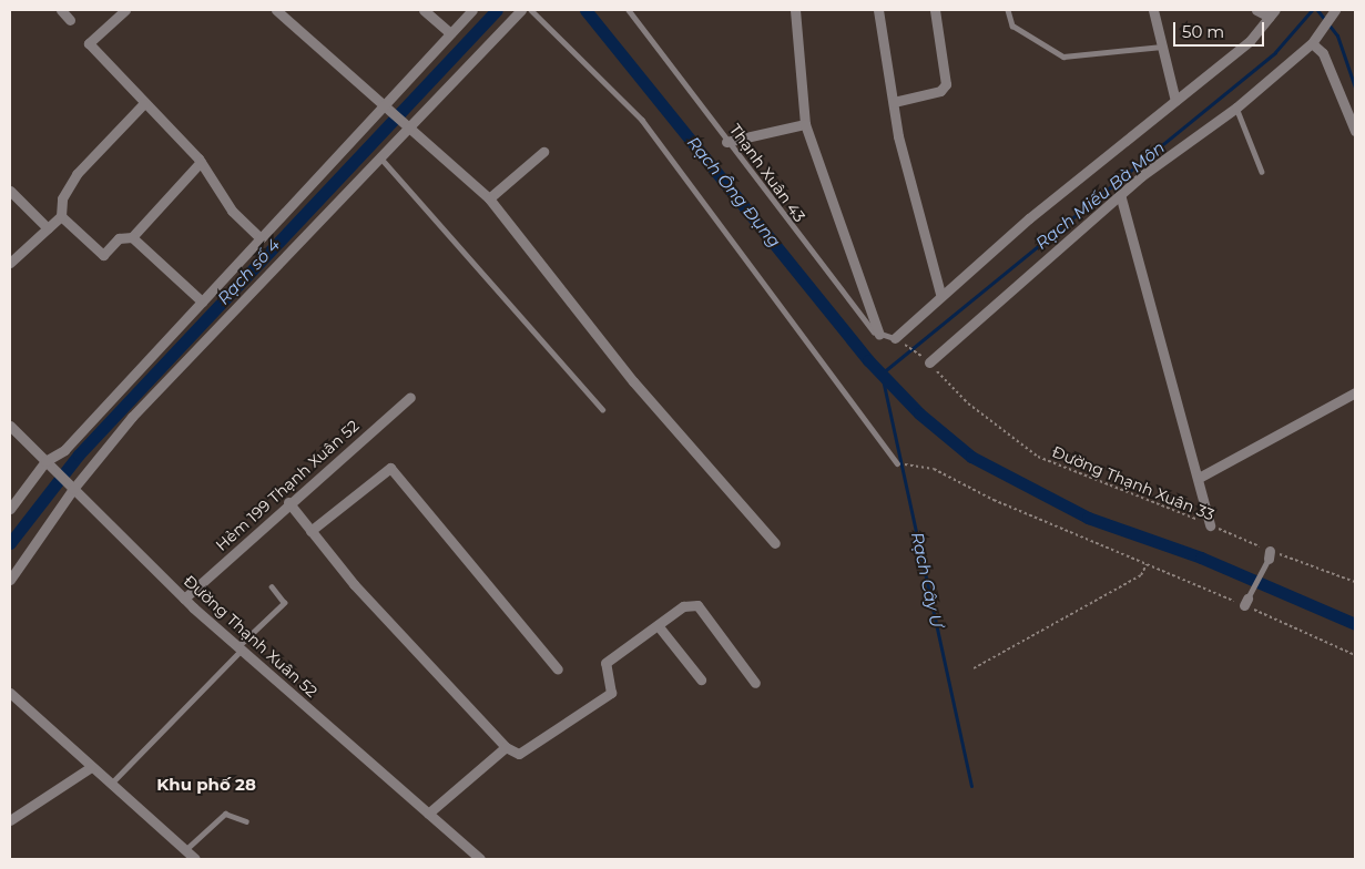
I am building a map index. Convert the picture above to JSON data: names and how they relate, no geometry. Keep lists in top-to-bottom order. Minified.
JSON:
{"streets":{"street":["Hẻm 199 Thạnh Xuân 52","Đường Thạnh Xuân 52"],"lane":["Thạnh Xuân 43"],"path":["Đường Thạnh Xuân 33"]},"crossings":[["Hẻm 199 Thạnh Xuân 52","Đường Thạnh Xuân 52"]],"districts":["Khu phố 28"],"water":["Rạch Ông Đụng","Rạch Miếu Bà Môn","Rạch số 4","Rạch Cây Ư"],"scale_bar":"50 m"}
